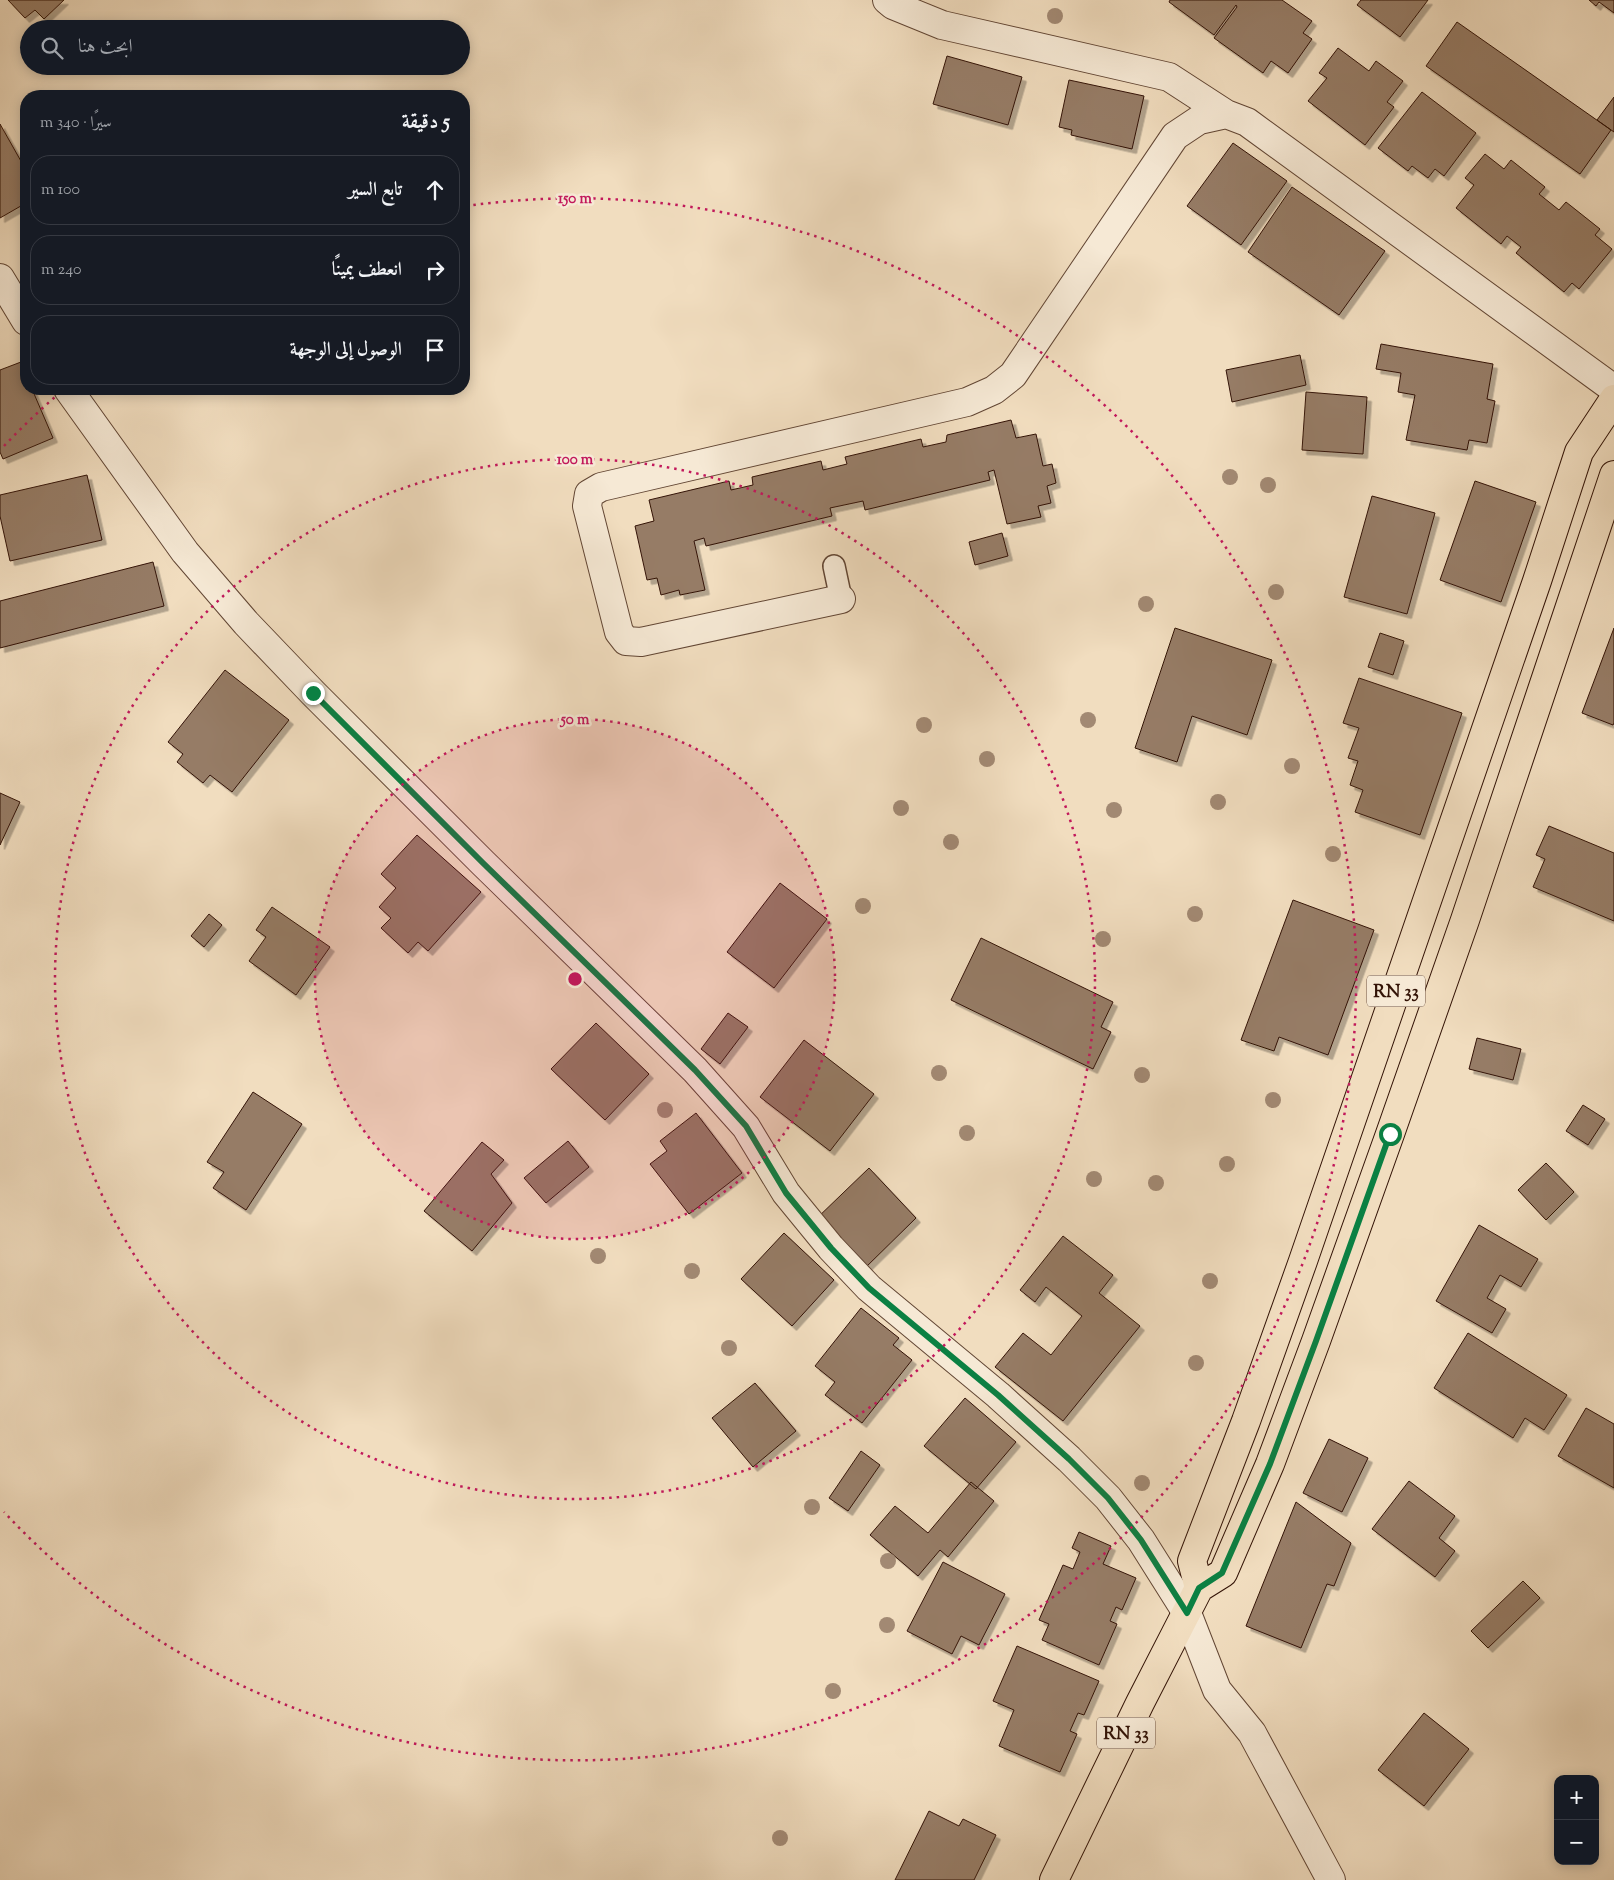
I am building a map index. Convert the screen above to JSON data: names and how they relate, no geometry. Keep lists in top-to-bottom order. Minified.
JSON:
{"streets":{"main road":["RN 33"]},"page":{"search":"ابحث هنا","heading":["5 دقيقة","سيرًا · 340 m"],"list":[["تابع السير","100 m"],["انعطف يمينًا","240 m"],"الوصول إلى الوجهة"],"map_buttons":["+","−"]},"rings":["150 m","100 m","50 m"]}
